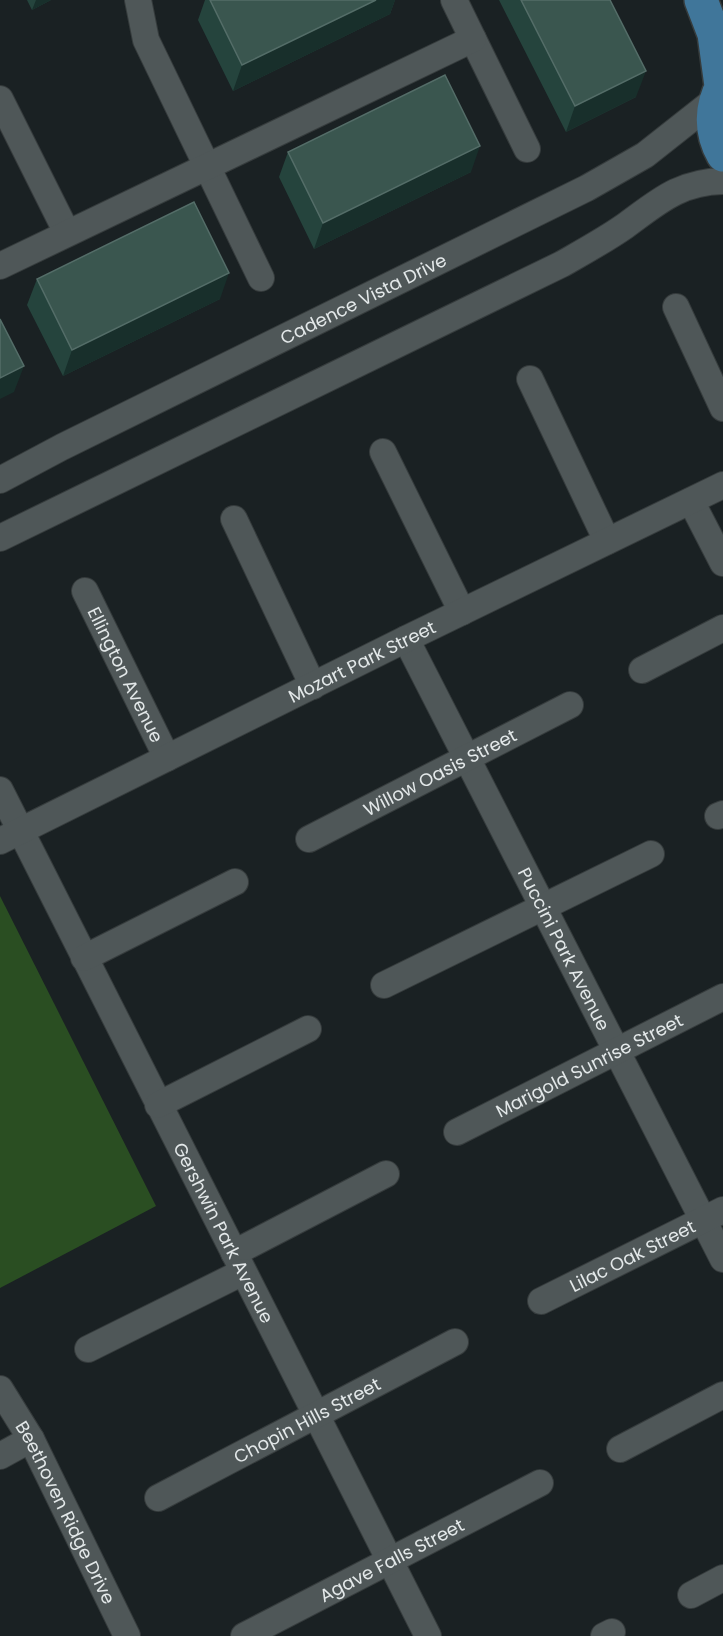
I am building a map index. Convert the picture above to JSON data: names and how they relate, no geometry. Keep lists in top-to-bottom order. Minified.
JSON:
{"streets":{"street":["Cadence Vista Drive","Mozart Park Street","Ellington Avenue","Willow Oasis Street","Puccini Park Avenue","Marigold Sunrise Street","Gershwin Park Avenue","Lilac Oak Street","Chopin Hills Street","Beethoven Ridge Drive","Agave Falls Street"]},"crossings":[["Mozart Park Street","Ellington Avenue"],["Mozart Park Street","Puccini Park Avenue"],["Mozart Park Street","Gershwin Park Avenue"],["Willow Oasis Street","Puccini Park Avenue"],["Puccini Park Avenue","Marigold Sunrise Street"],["Puccini Park Avenue","Lilac Oak Street"],["Gershwin Park Avenue","Chopin Hills Street"],["Gershwin Park Avenue","Agave Falls Street"]]}
